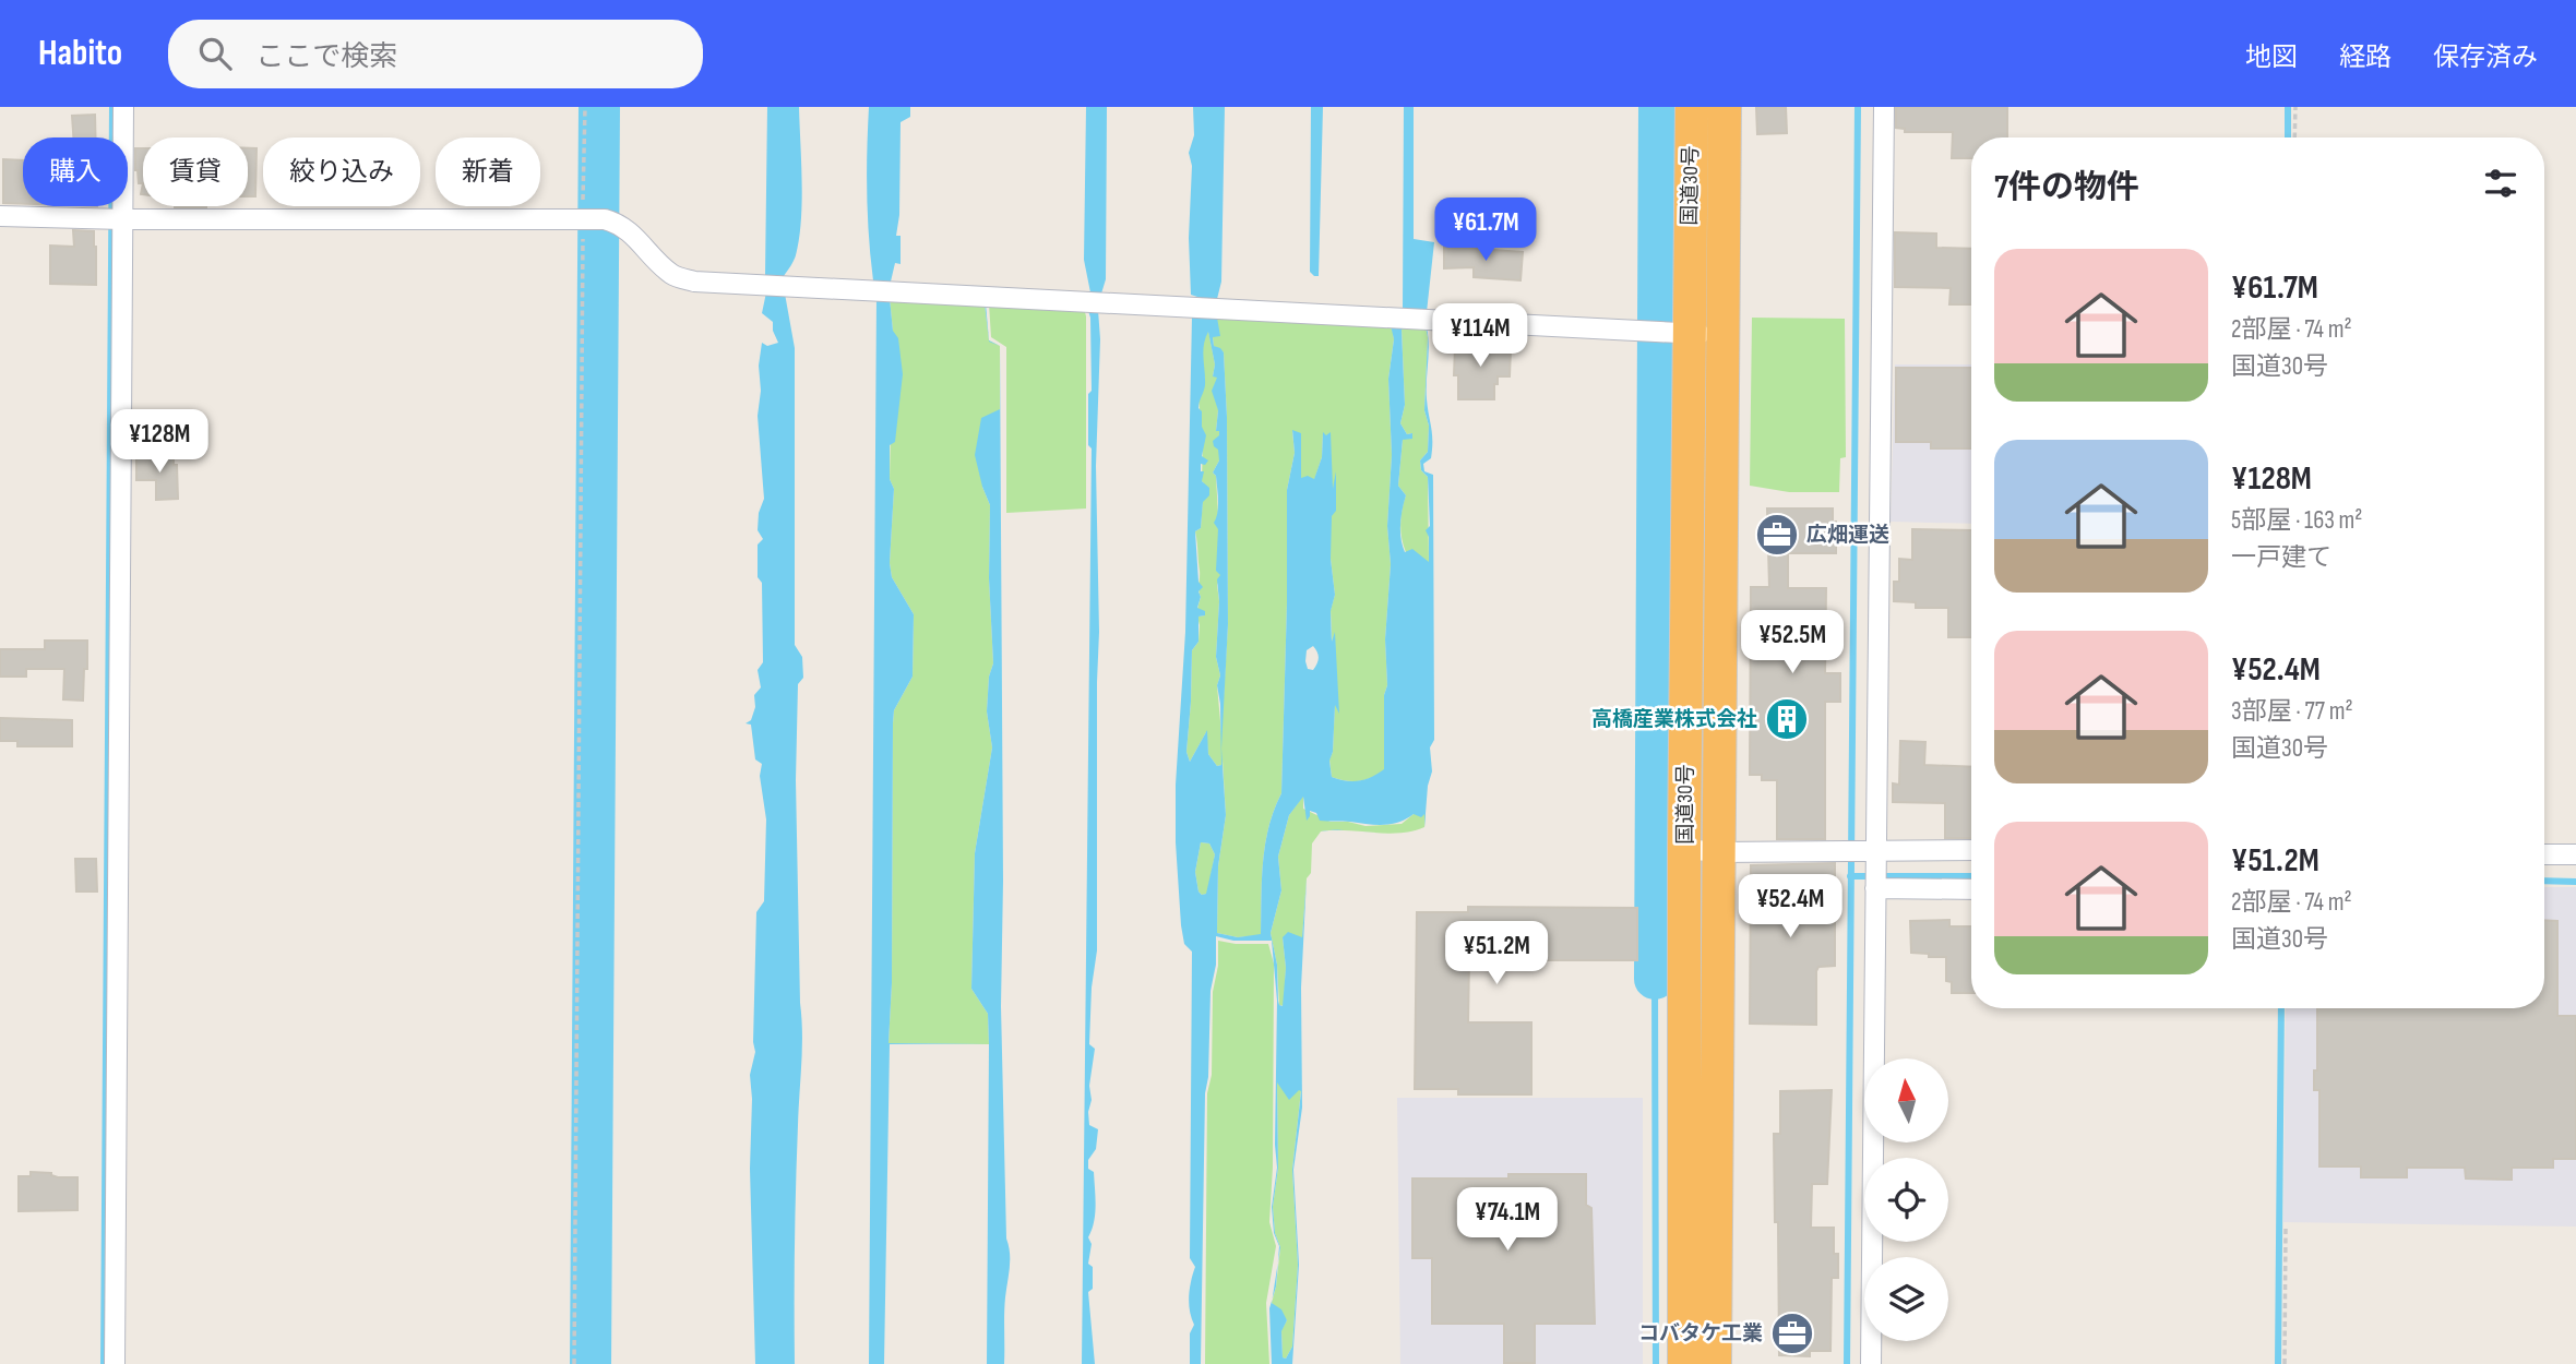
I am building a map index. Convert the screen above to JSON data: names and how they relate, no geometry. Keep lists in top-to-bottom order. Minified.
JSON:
{"streets":{"highway":["国道30号"]},"places":{"office":["広畑運送","コバタケ工業"],"building":["高橋産業株式会社"]},"north":"top","page":{"header":"Habito","search":"ここで検索","nav":["地図","経路","保存済み"],"chip":["購入","賃貸","絞り込み","新着"],"heading":"7件の物件","price":["¥61.7M","¥114M","¥128M","¥52.5M","¥52.4M","¥51.2M","¥74.1M"],"list":[{"name":"¥61.7M","note":"2部屋 · 74 m² · 国道30号"},{"name":"¥128M","note":"5部屋 · 163 m² · 一戸建て"},{"name":"¥52.4M","note":"3部屋 · 77 m² · 国道30号"},{"name":"¥51.2M","note":"2部屋 · 74 m² · 国道30号"}]}}
